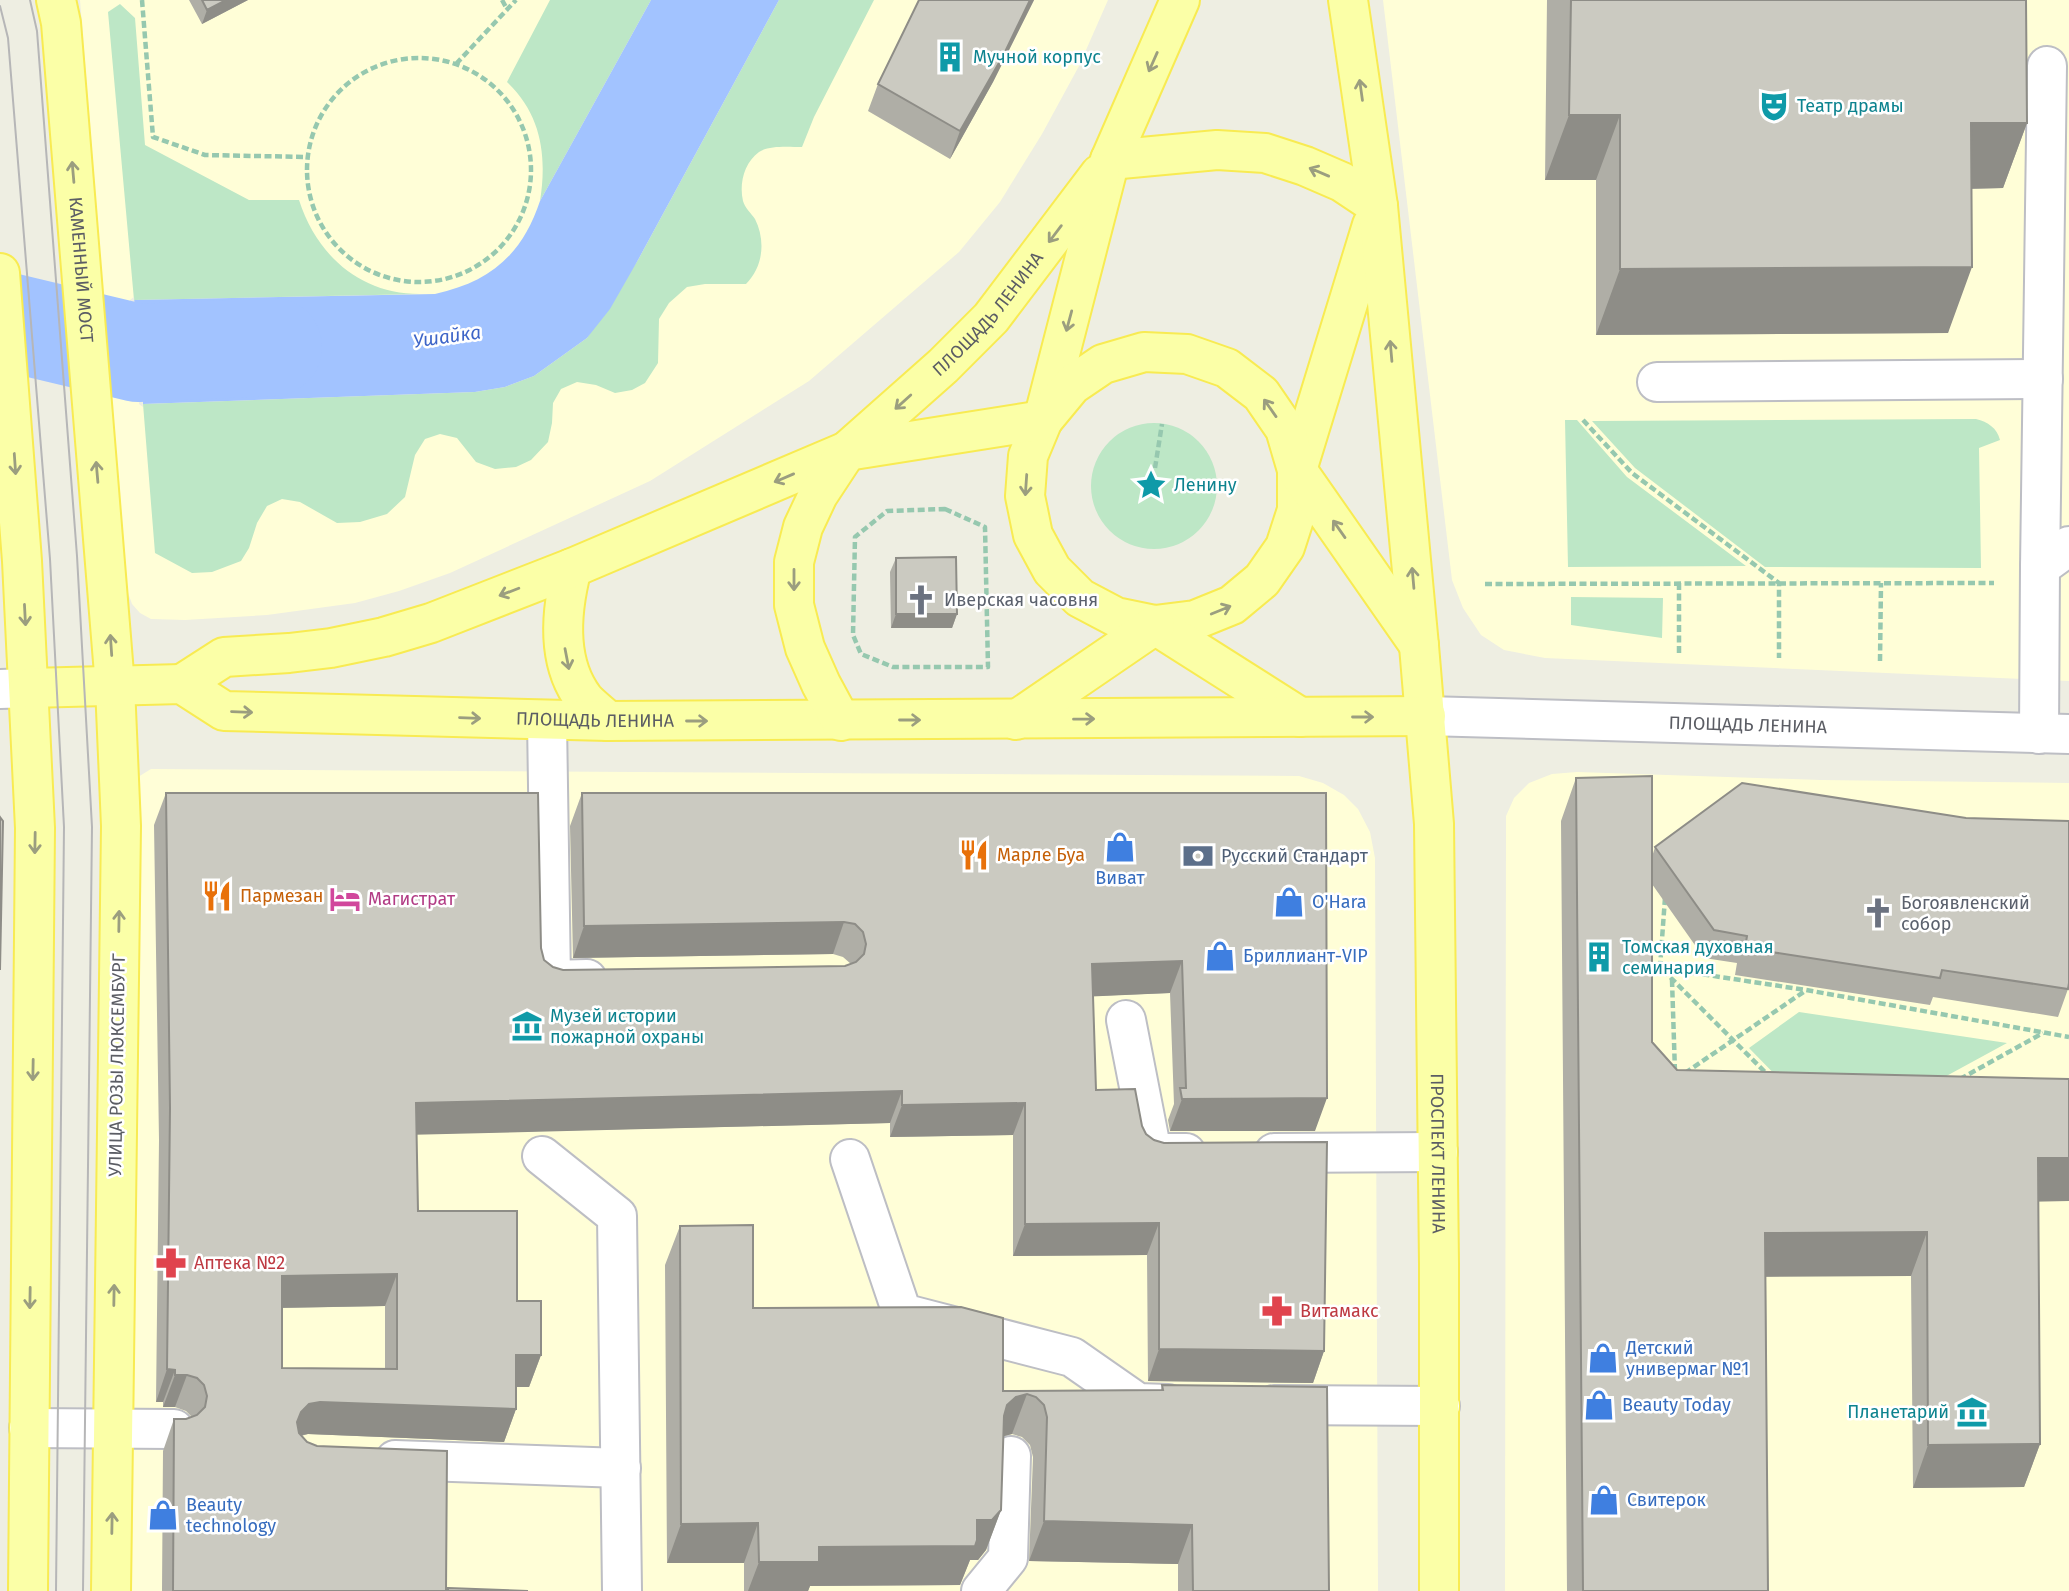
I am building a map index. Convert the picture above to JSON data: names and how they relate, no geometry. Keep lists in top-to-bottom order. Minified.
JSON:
{"streets":{"main road":["КАМЕННЫЙ МОСТ","ПЛОЩАДЬ ЛЕНИНА","УЛИЦА РОЗЫ ЛЮКСЕМБУРГ","ПРОСПЕКТ ЛЕНИНА"]},"crossings":[["КАМЕННЫЙ МОСТ","УЛИЦА РОЗЫ ЛЮКСЕМБУРГ"],["ПЛОЩАДЬ ЛЕНИНА","ПРОСПЕКТ ЛЕНИНА"]],"water":["Ушайка"],"places":{"building":["Мучной корпус","Томская духовная семинария"],"theatre":["Театр драмы"],"place":["Ленину"],"church":["Иверская часовня","Богоявленский собор"],"shop":["Виват","O'Hara","Бриллиант-VIP","Детский универмаг №1","Beauty Today","Свитерок","Beauty technology"],"restaurant":["Марле Буа","Пармезан"],"bank":["Русский Стандарт"],"hotel":["Магистрат"],"museum":["Музей истории пожарной охраны","Планетарий"],"pharmacy":["Аптека №2","Витамакс"]}}
